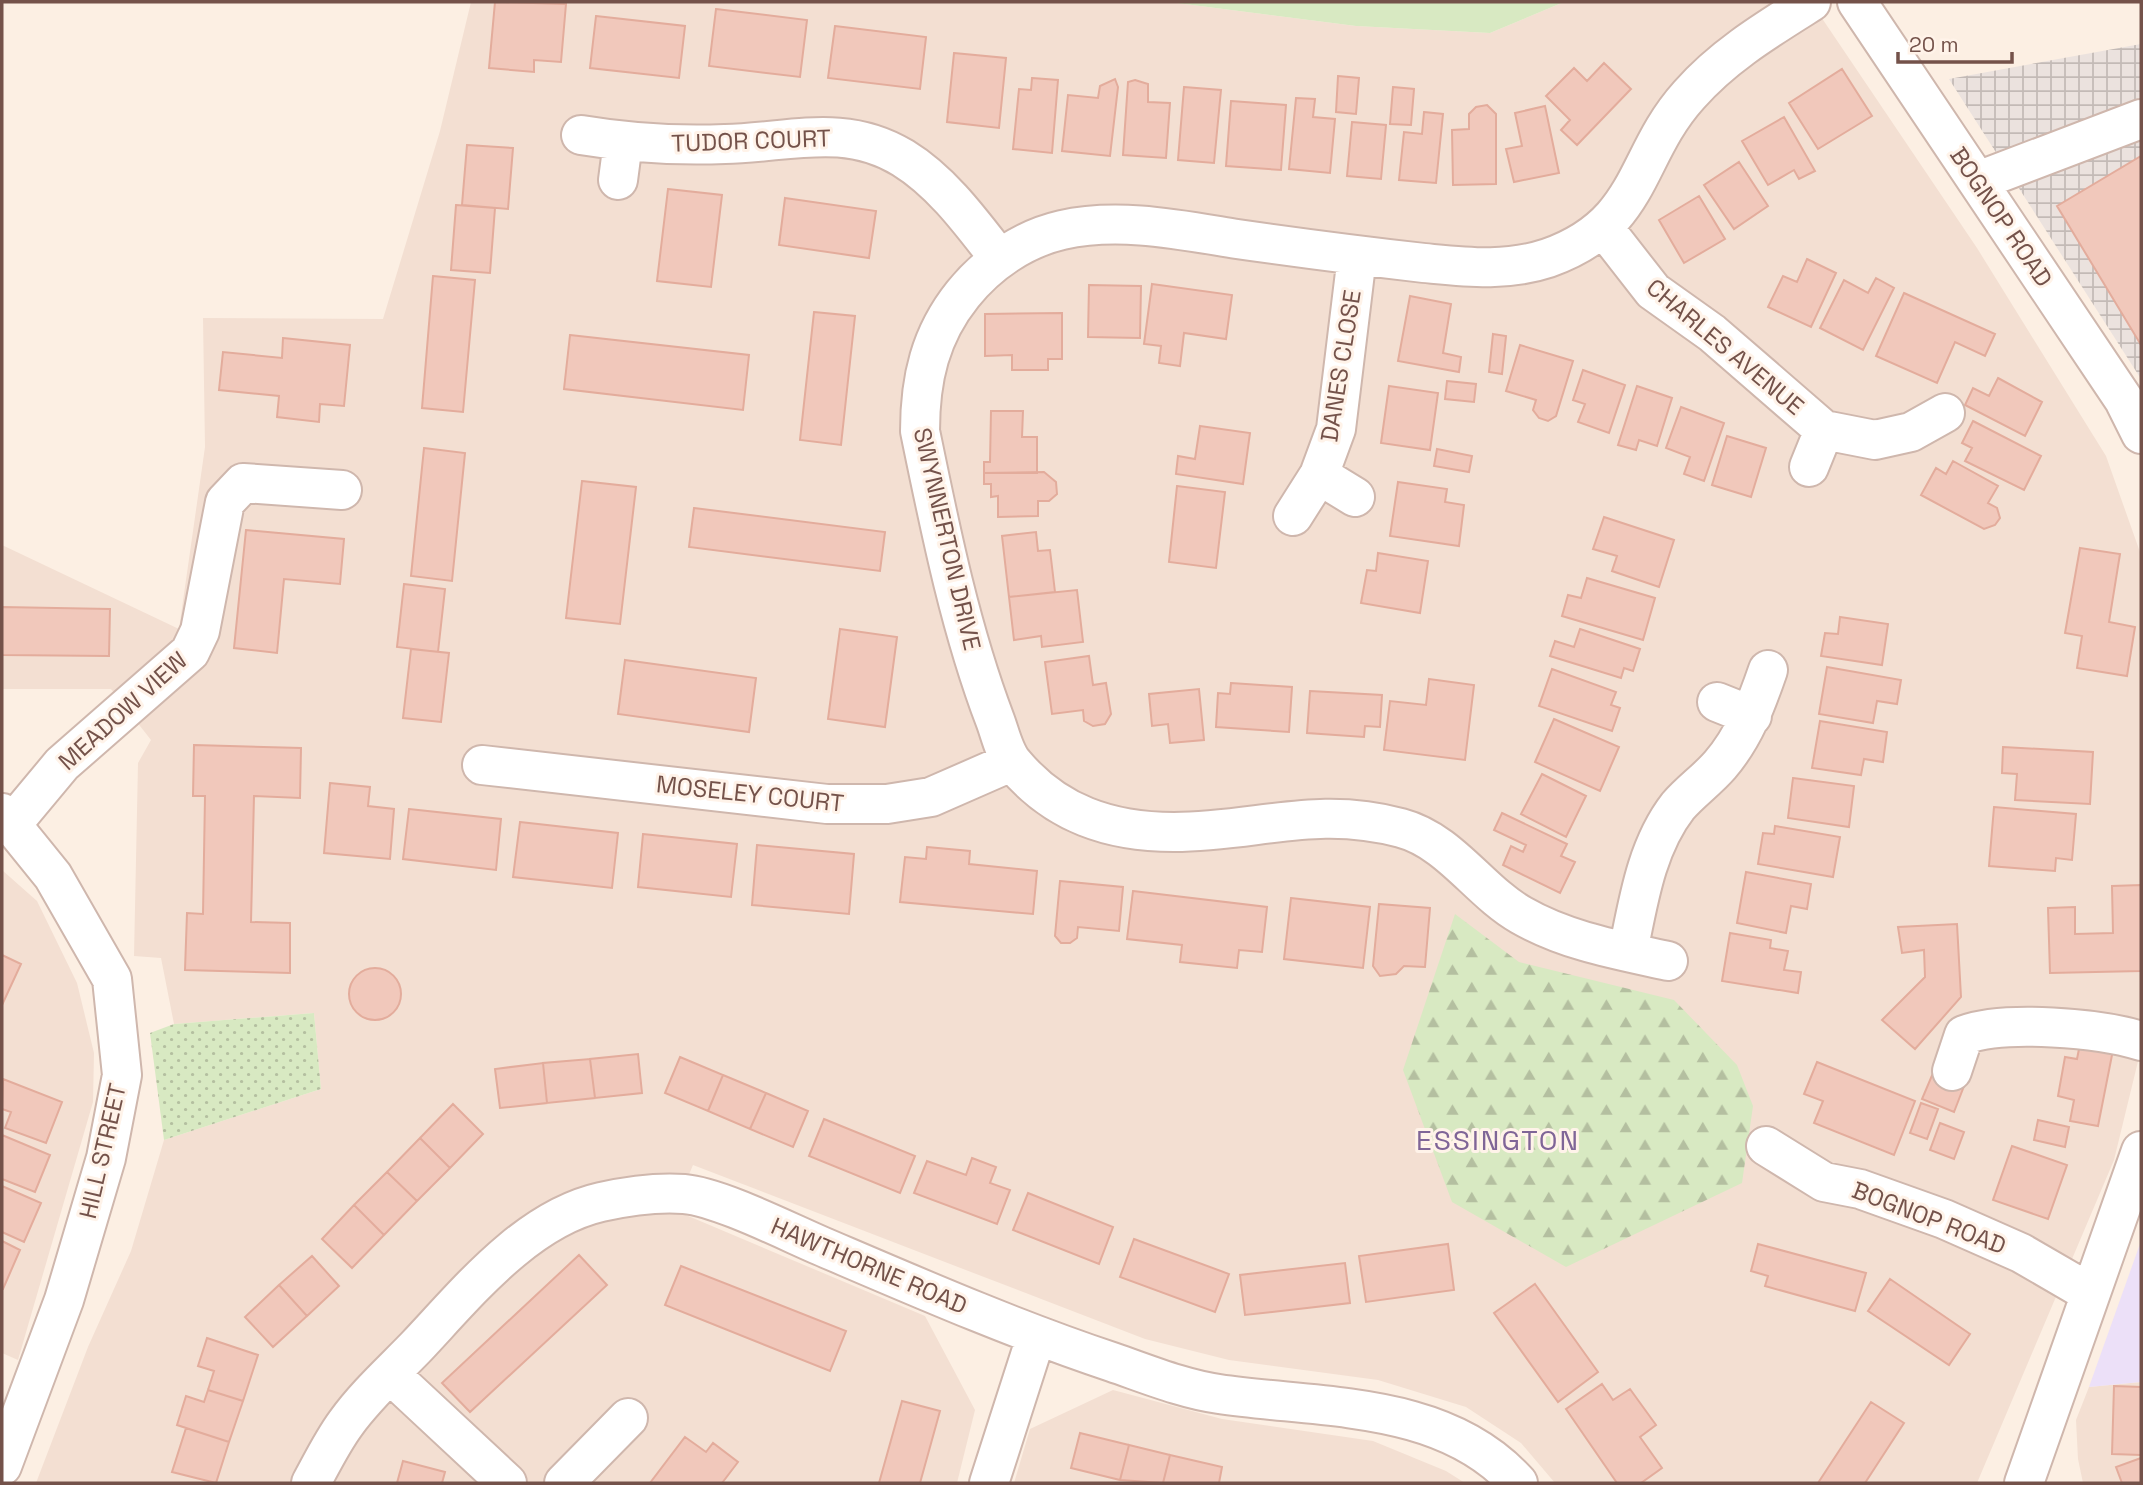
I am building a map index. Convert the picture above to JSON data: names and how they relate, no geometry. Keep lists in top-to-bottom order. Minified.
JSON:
{"streets":{"street":["TUDOR COURT","BOGNOP ROAD","CHARLES AVENUE","DANES CLOSE","SWYNNERTON DRIVE","MEADOW VIEW","MOSELEY COURT","HILL STREET","HAWTHORNE ROAD"]},"crossings":[["TUDOR COURT","SWYNNERTON DRIVE"],["CHARLES AVENUE","SWYNNERTON DRIVE"],["DANES CLOSE","SWYNNERTON DRIVE"],["SWYNNERTON DRIVE","MOSELEY COURT"],["MEADOW VIEW","HILL STREET"]],"districts":["ESSINGTON"],"scale_bar":"20 m"}
